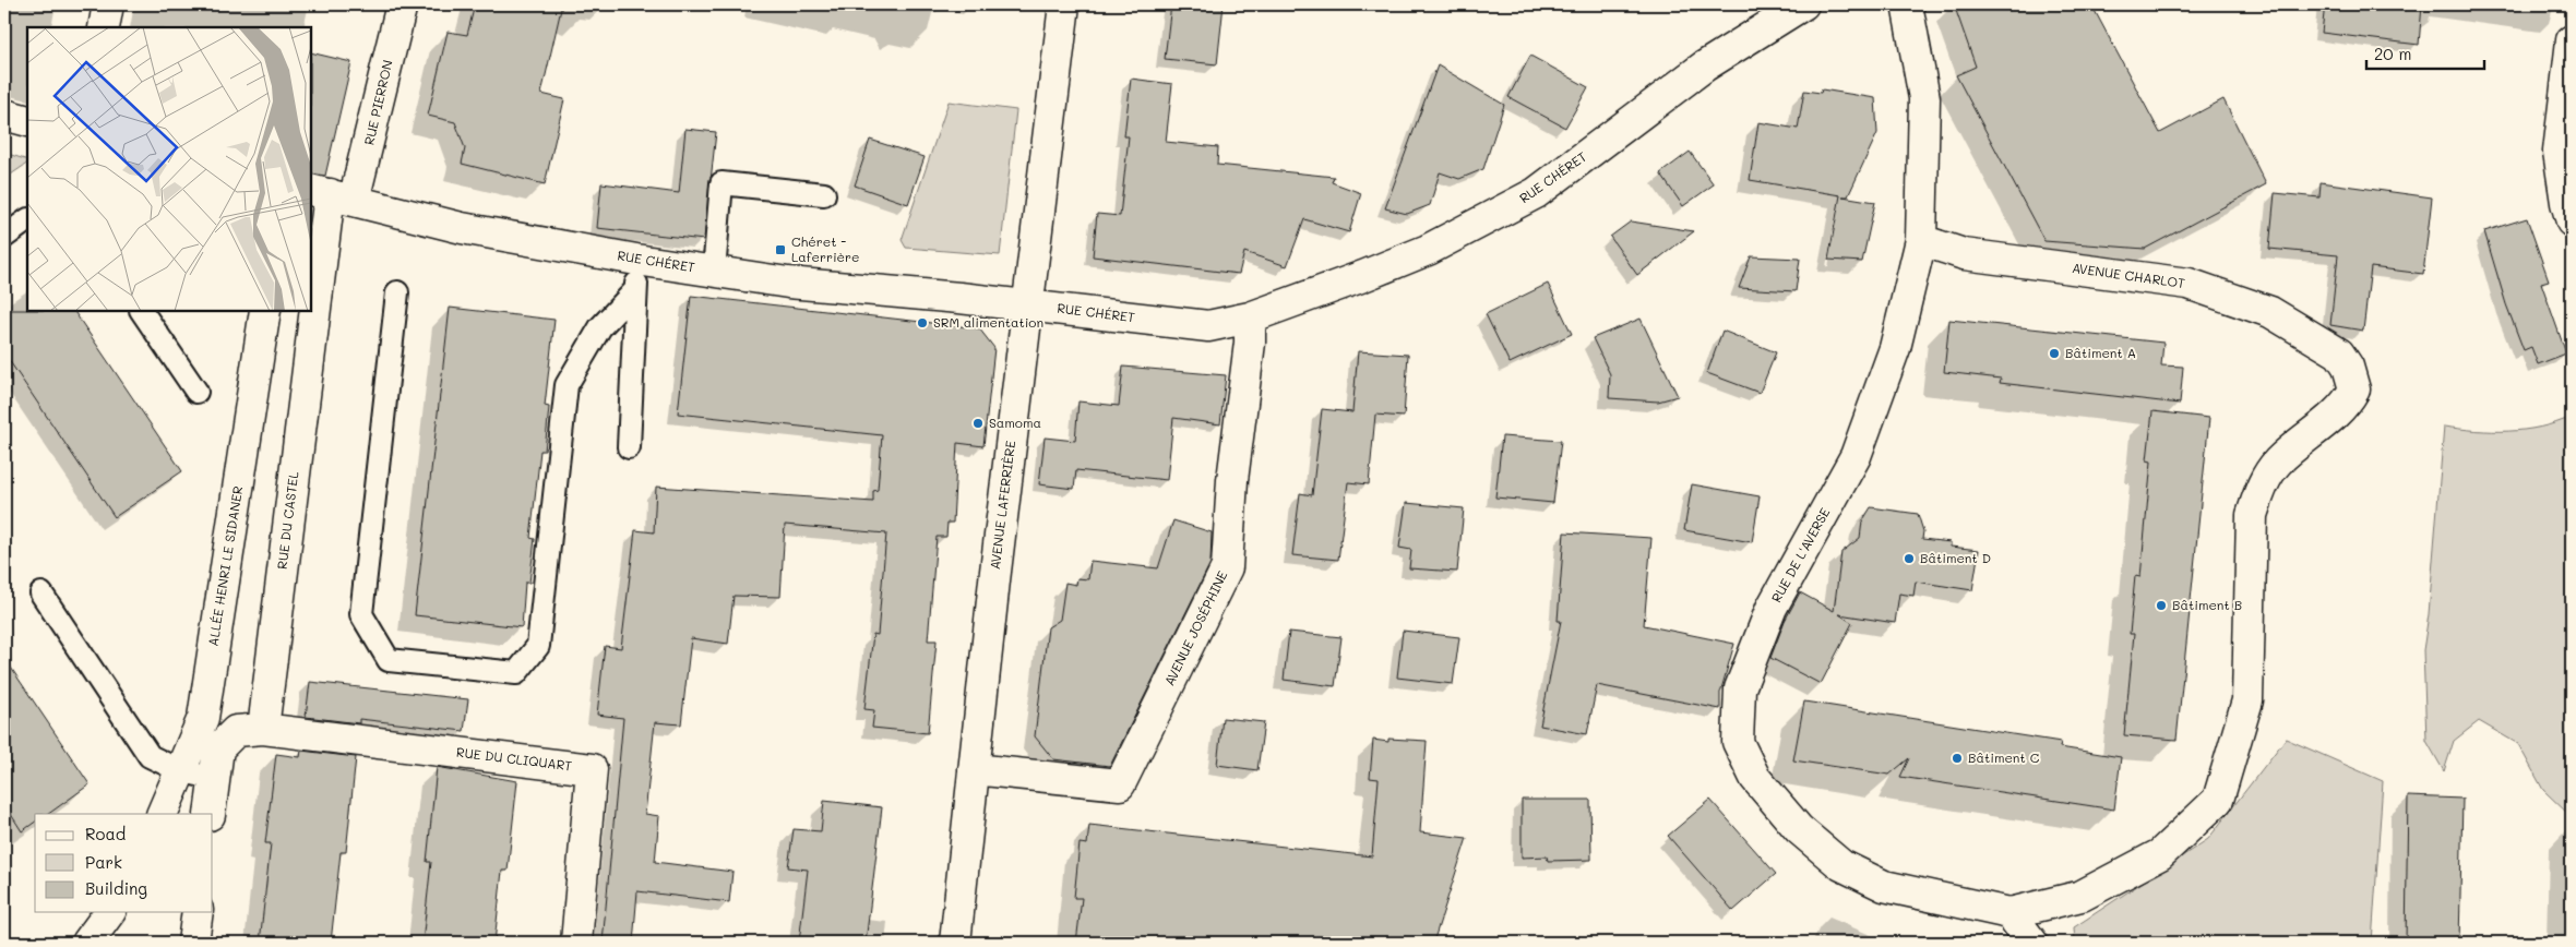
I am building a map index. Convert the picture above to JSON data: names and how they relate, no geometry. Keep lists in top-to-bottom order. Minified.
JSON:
{"streets":{"street":["RUE PIERRON","RUE CHÉRET","AVENUE CHARLOT","AVENUE LAFERRIÈRE","RUE DU CASTEL","RUE DE L'AVERSE","ALLÉE HENRI LE SIDANER","AVENUE JOSÉPHINE","RUE DU CLIQUART"]},"crossings":[["RUE PIERRON","RUE CHÉRET"],["RUE PIERRON","RUE DU CASTEL"],["RUE CHÉRET","AVENUE LAFERRIÈRE"],["RUE CHÉRET","RUE DU CASTEL"],["RUE CHÉRET","AVENUE JOSÉPHINE"],["AVENUE CHARLOT","RUE DE L'AVERSE"],["AVENUE LAFERRIÈRE","AVENUE JOSÉPHINE"],["RUE DU CASTEL","RUE DU CLIQUART"]],"places":{"transit":["Chéret - Laferrière"],"other":["SRM alimentation","Bâtiment A","Samoma","Bâtiment D","Bâtiment B","Bâtiment C"]},"legend":["Road","Park","Building"],"scale_bar":"20 m"}
